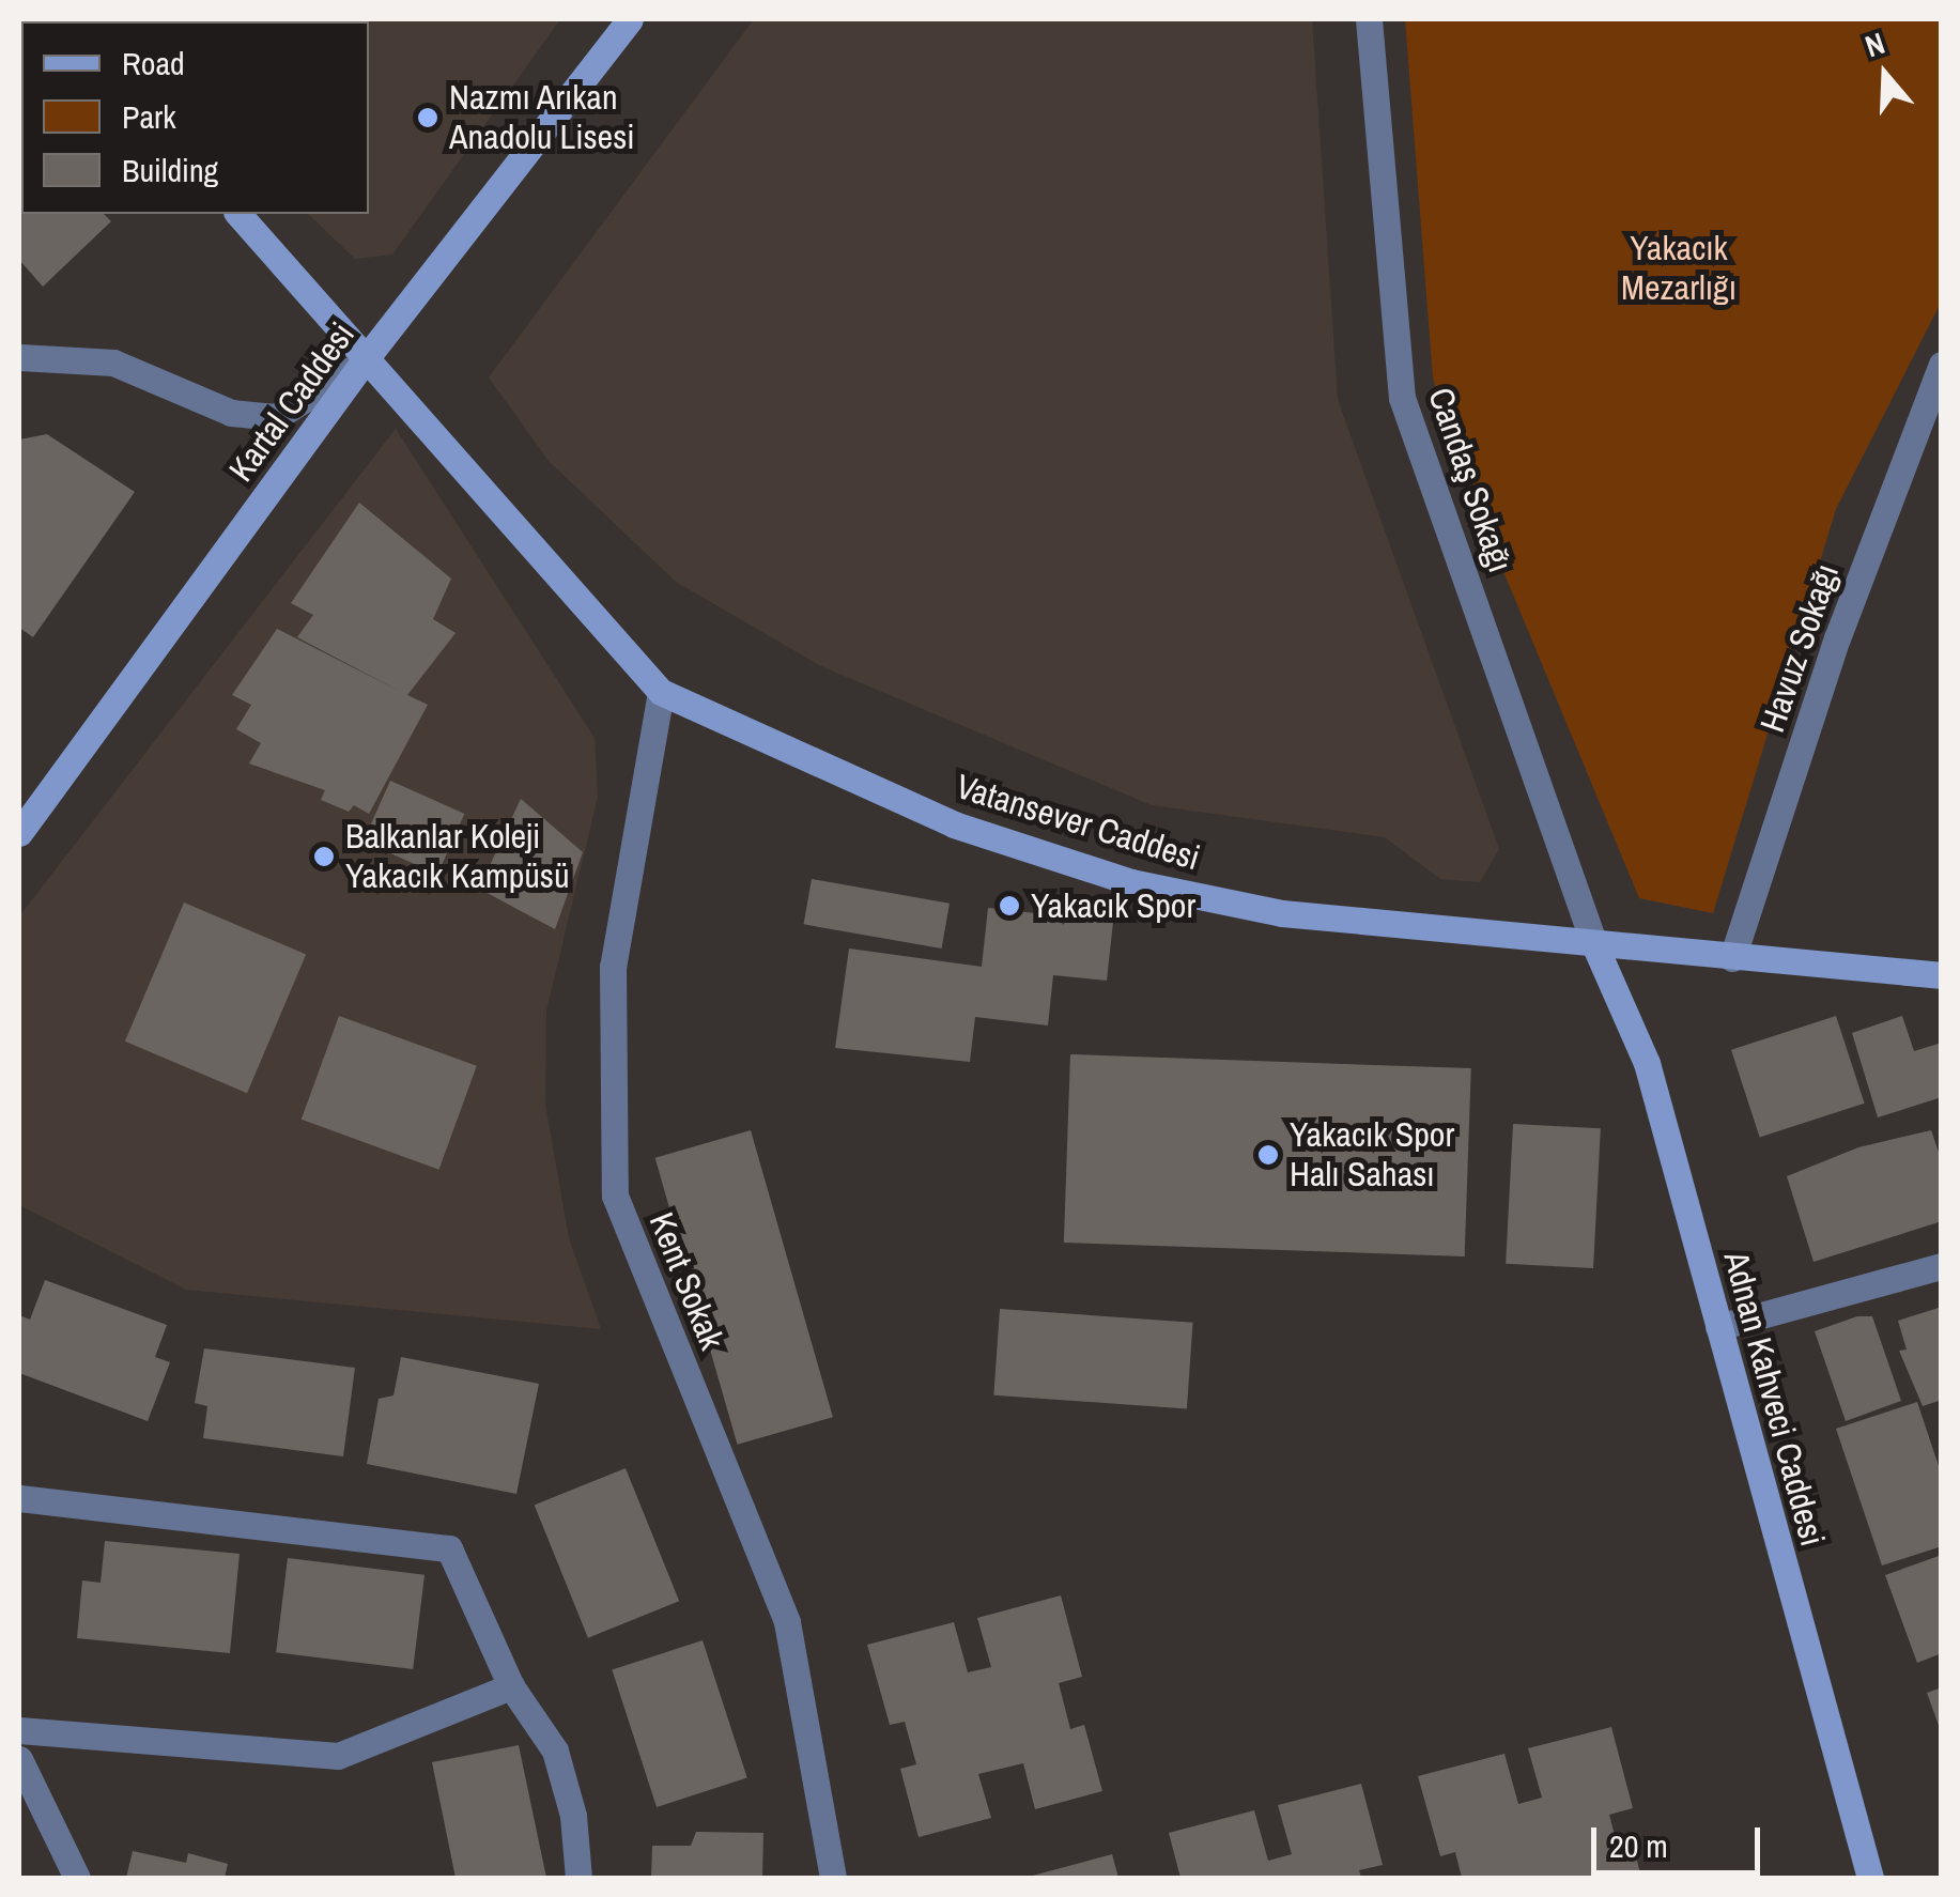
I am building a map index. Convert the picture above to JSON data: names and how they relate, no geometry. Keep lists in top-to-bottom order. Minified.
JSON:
{"streets":{"main road":["Kartal Caddesi","Vatansever Caddesi","Adnan Kahveci Caddesi"],"street":["Candaş Sokağı","Havuz Sokağı","Kent Sokak"]},"crossings":[["Kartal Caddesi","Vatansever Caddesi"],["Candaş Sokağı","Vatansever Caddesi"],["Candaş Sokağı","Adnan Kahveci Caddesi"],["Havuz Sokağı","Vatansever Caddesi"],["Vatansever Caddesi","Kent Sokak"],["Vatansever Caddesi","Adnan Kahveci Caddesi"]],"parks":["Yakacık Mezarlığı"],"places":["Nazmı Arıkan Anadolu Lisesi","Balkanlar Koleji Yakacık Kampüsü","Yakacık Spor","Yakacık Spor Halı Sahası"],"legend":["Road","Park","Building"],"scale_bar":"20 m","north":"top"}
